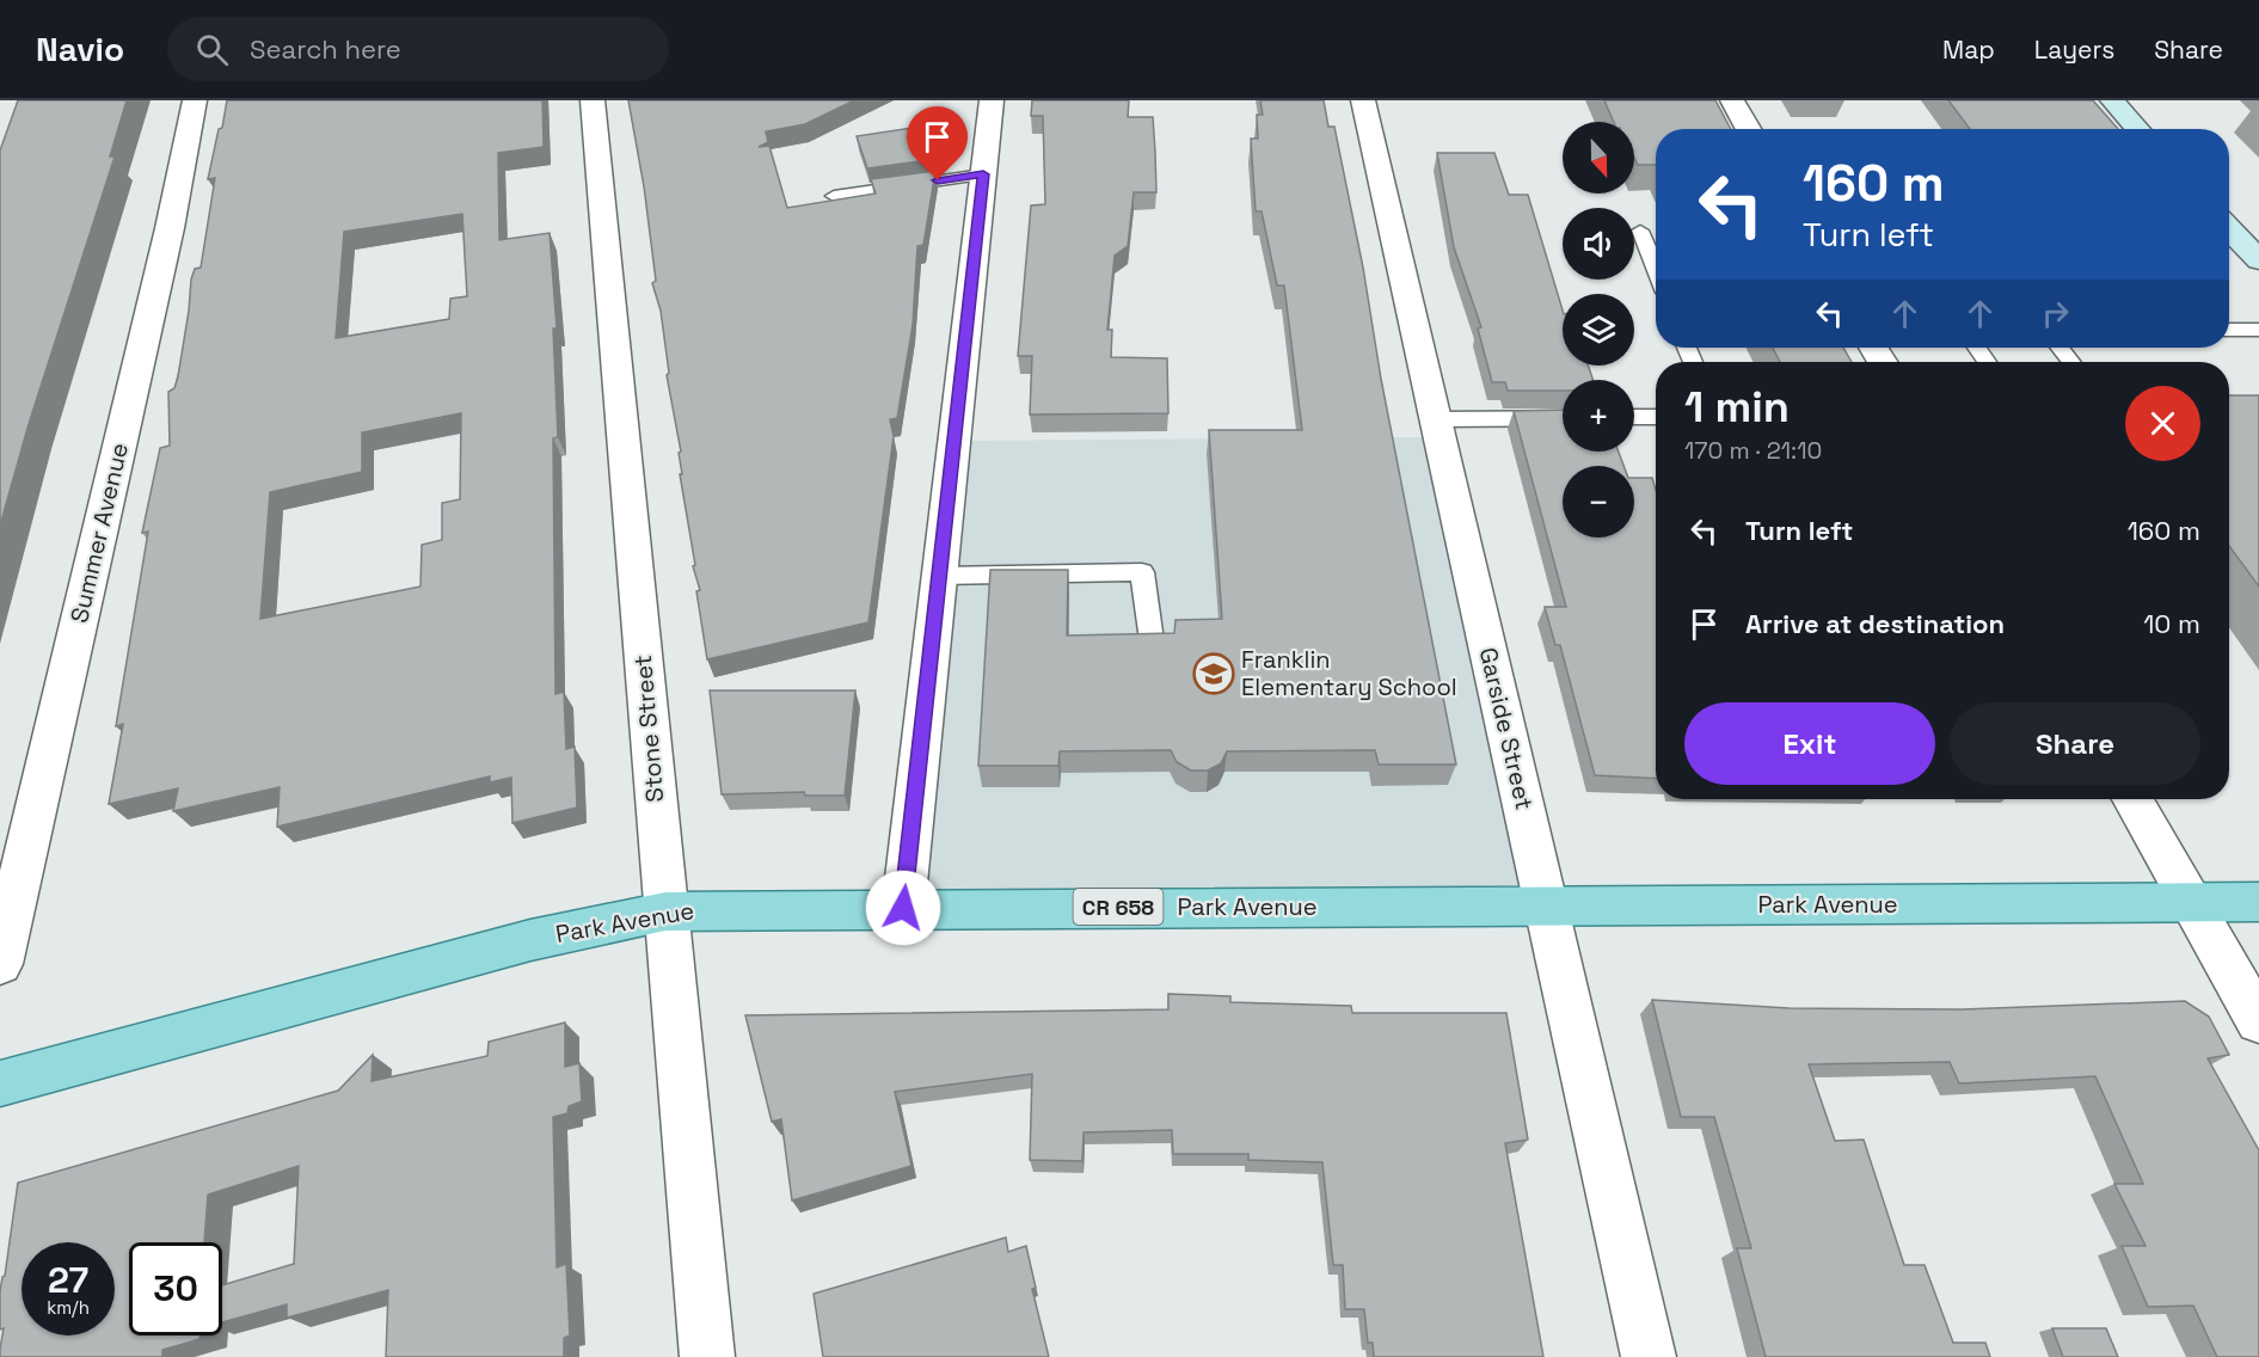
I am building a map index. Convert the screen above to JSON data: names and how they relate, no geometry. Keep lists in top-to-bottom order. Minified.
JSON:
{"streets":{"main road":["Park Avenue","CR 658"],"street":["Summer Avenue","Stone Street","Garside Street"]},"crossings":[["Stone Street","Park Avenue"],["Garside Street","Park Avenue"]],"places":{"school or university":["Franklin Elementary School"]},"north":"bottom","page":{"header":"Navio","search":"Search here","nav":["Map","Layers","Share"],"map_buttons":["+","−"],"turn":["160 m","Turn left"],"heading":["1 min","170 m · 21:10"],"list":[{"name":"Turn left","value":"160 m"},{"name":"Arrive at destination","value":"10 m"}],"buttons":["Exit","Share"],"speed":"27 km/h","limit":"30"}}
